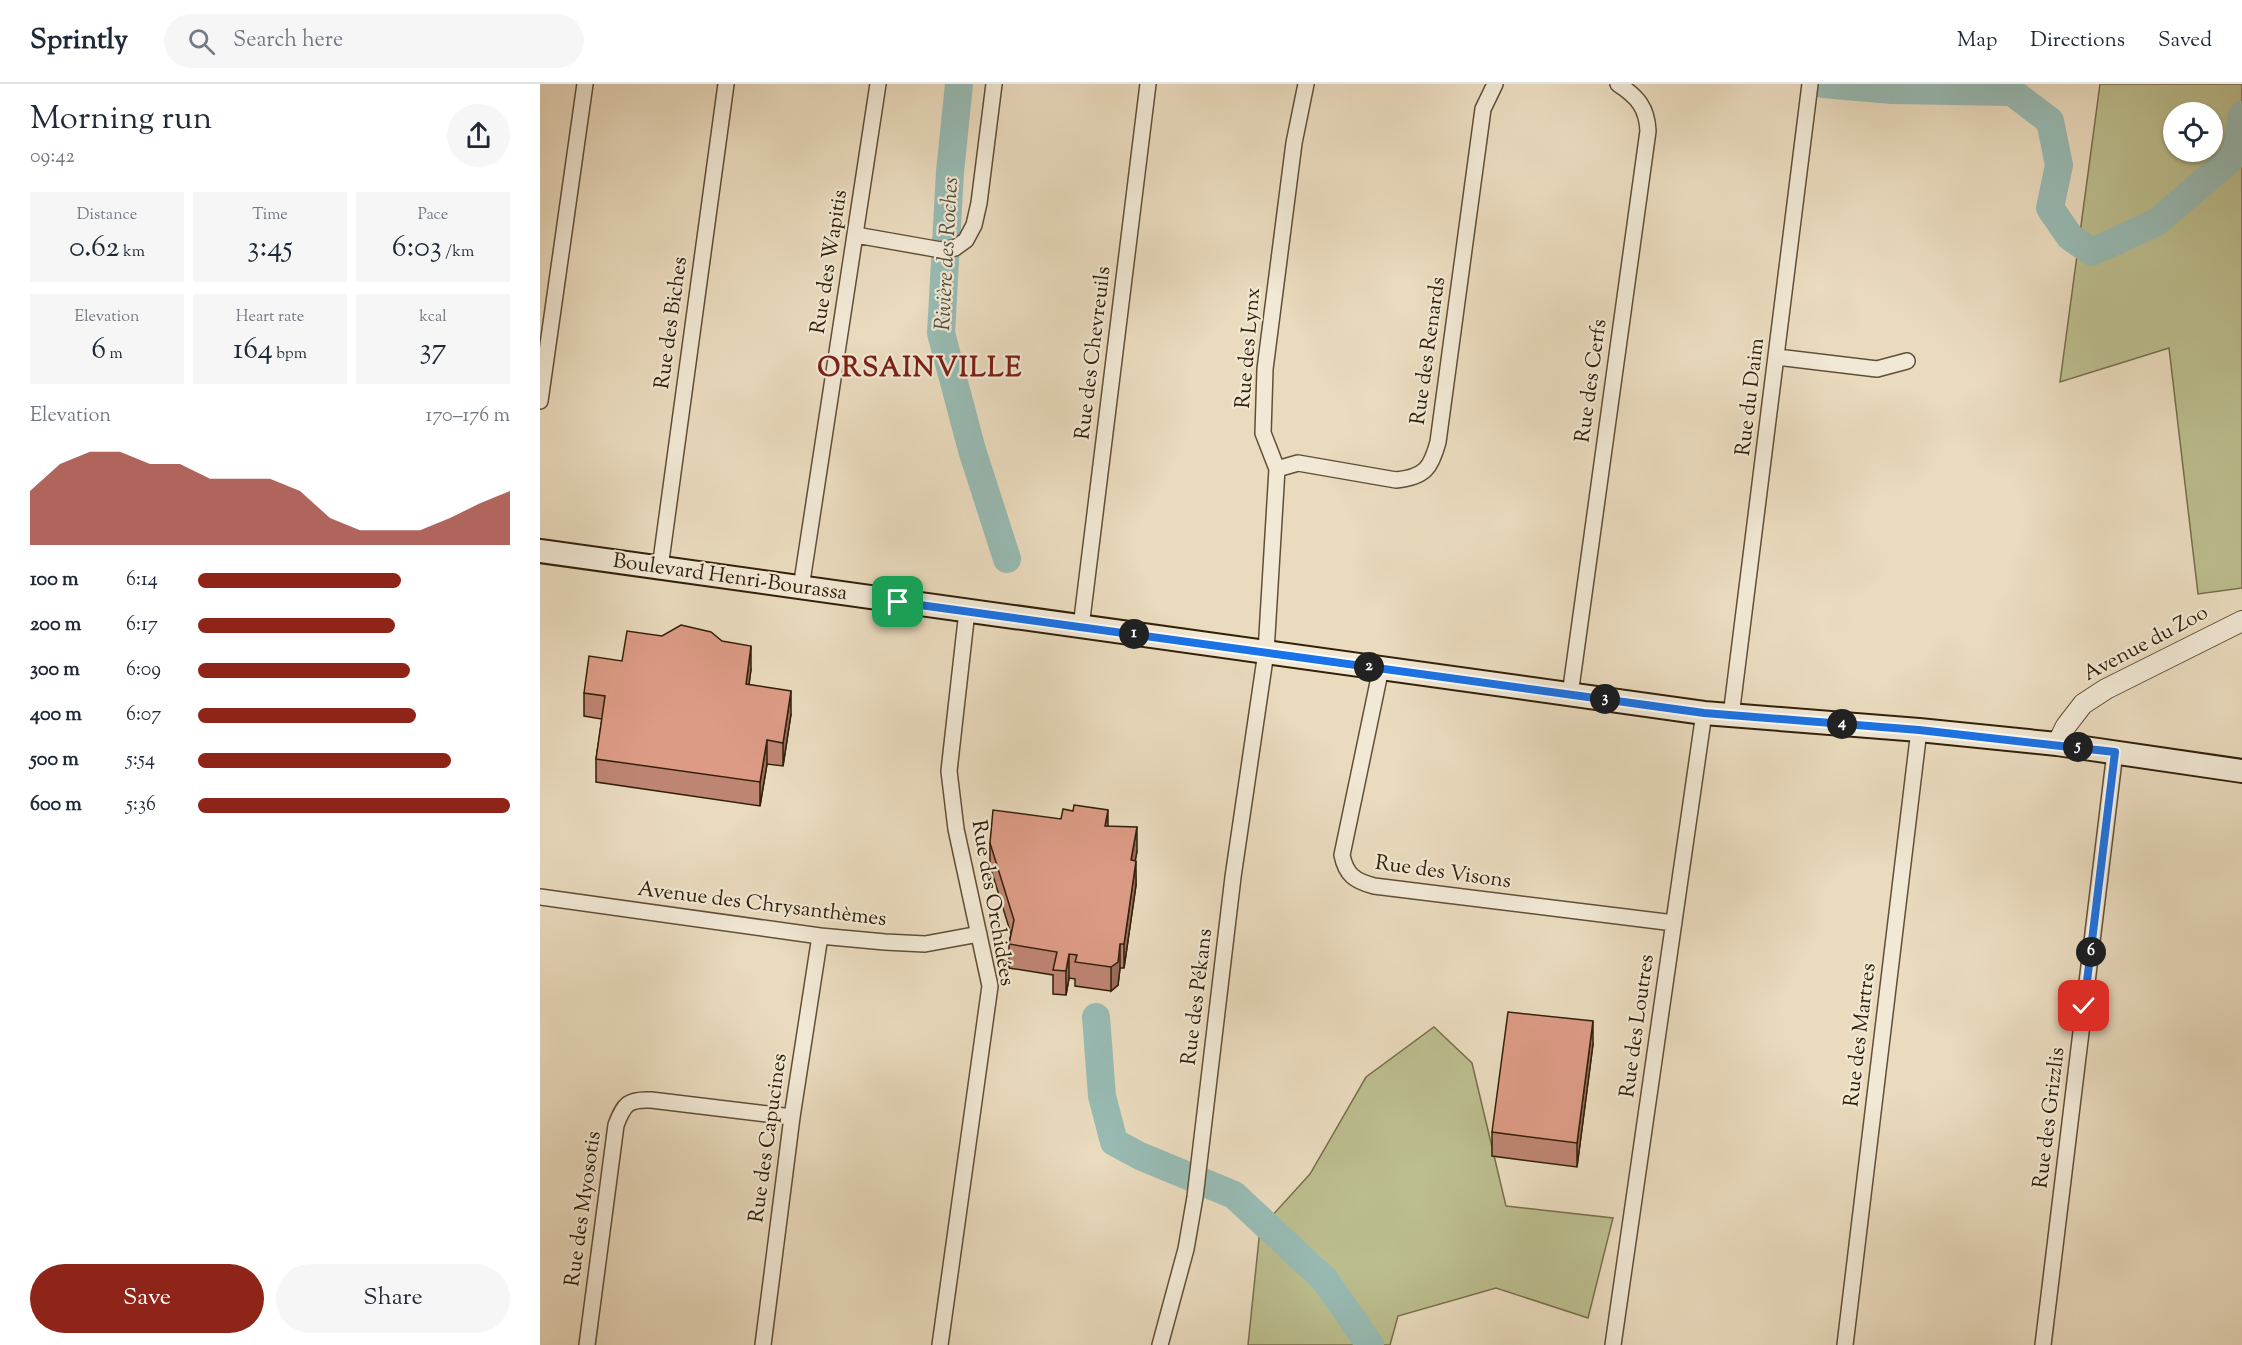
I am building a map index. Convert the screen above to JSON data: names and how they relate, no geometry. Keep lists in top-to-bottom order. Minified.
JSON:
{"streets":{"main road":["Boulevard Henri-Bourassa"],"street":["Rue des Wapitis","Rue des Biches","Rue des Lynx","Rue des Renards","Rue des Chevreuils","Rue des Cerfs","Rue du Daim","Avenue du Zoo","Rue des Visons","Rue des Orchidées","Avenue des Chrysanthèmes","Rue des Pékans","Rue des Loutres","Rue des Martres","Rue des Grizzlis","Rue des Capucines","Rue des Myosotis"]},"crossings":[["Rue des Wapitis","Boulevard Henri-Bourassa"],["Rue des Biches","Boulevard Henri-Bourassa"],["Rue des Lynx","Rue des Renards"],["Rue des Lynx","Boulevard Henri-Bourassa"],["Rue des Lynx","Rue des Pékans"],["Rue des Chevreuils","Boulevard Henri-Bourassa"],["Rue des Cerfs","Boulevard Henri-Bourassa"],["Rue du Daim","Boulevard Henri-Bourassa"],["Boulevard Henri-Bourassa","Avenue du Zoo"],["Boulevard Henri-Bourassa","Rue des Visons"],["Boulevard Henri-Bourassa","Rue des Orchidées"],["Boulevard Henri-Bourassa","Rue des Pékans"],["Boulevard Henri-Bourassa","Rue des Loutres"],["Boulevard Henri-Bourassa","Rue des Martres"],["Boulevard Henri-Bourassa","Rue des Grizzlis"],["Rue des Visons","Rue des Loutres"],["Rue des Orchidées","Avenue des Chrysanthèmes"],["Avenue des Chrysanthèmes","Rue des Capucines"],["Rue des Capucines","Rue des Myosotis"]],"districts":["ORSAINVILLE"],"water":["Rivière des Roches"],"page":{"header":"Sprintly","search":"Search here","nav":["Map","Directions","Saved"],"heading":["Morning run","09:42"],"stats":[["Distance","0.62 km"],["Time","3:45"],["Pace","6:03 /km"],["Elevation","6 m"],["Heart rate","164 bpm"],["kcal","37"]],"chart":["Elevation","170–176 m"],"list":[{"name":"100 m","note":"6:14"},{"name":"200 m","note":"6:17"},{"name":"300 m","note":"6:09"},{"name":"400 m","note":"6:07"},{"name":"500 m","note":"5:54"},{"name":"600 m","note":"5:36"}],"pins":["1","2","3","4","5","6"],"buttons":["Save","Share"]}}
